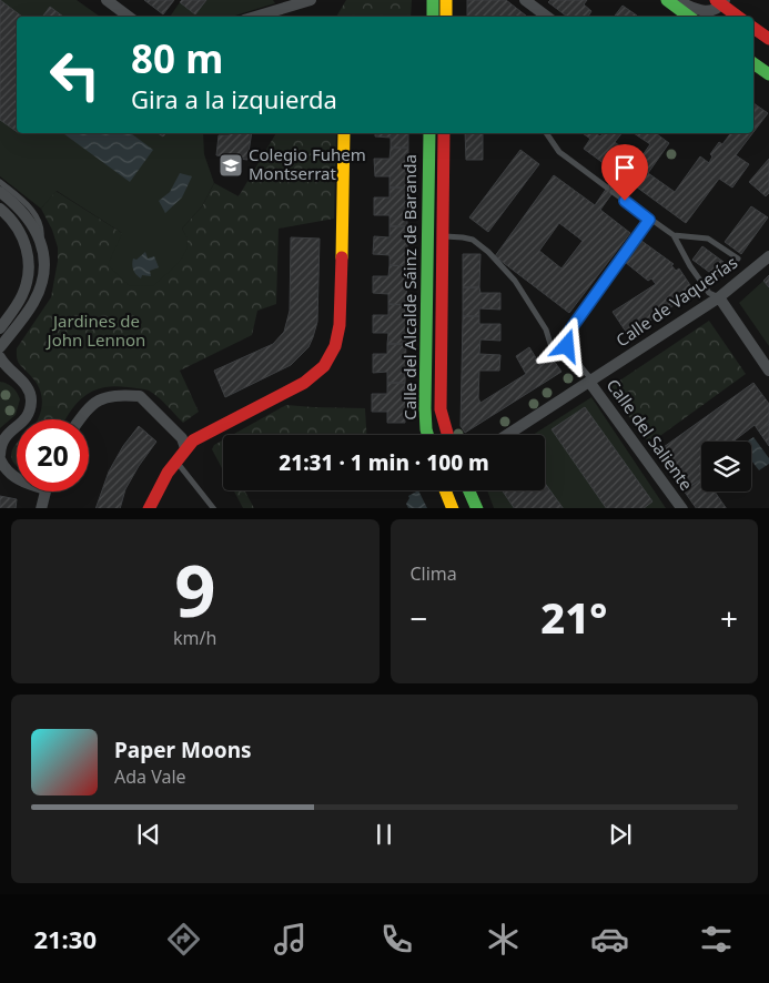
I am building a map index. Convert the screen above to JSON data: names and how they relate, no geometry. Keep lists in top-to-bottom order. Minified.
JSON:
{"streets":{"street":["Calle del Alcalde Sáinz de Baranda","Calle de Vaquerías","Calle del Saliente"]},"crossings":[["Calle de Vaquerías","Calle del Saliente"]],"parks":["Jardines de John Lennon"],"places":{"school or university":["Colegio Fuhem Montserrat"]},"page":{"turn":["80 m","Gira a la izquierda"],"limit":"20","trip":"21:31 · 1 min · 100 m","tile":[["9","km/h"],"Clima"],"heat":["−","21°","+"],"song":["Paper Moons","Ada Vale"],"tabs":"21:30"}}
